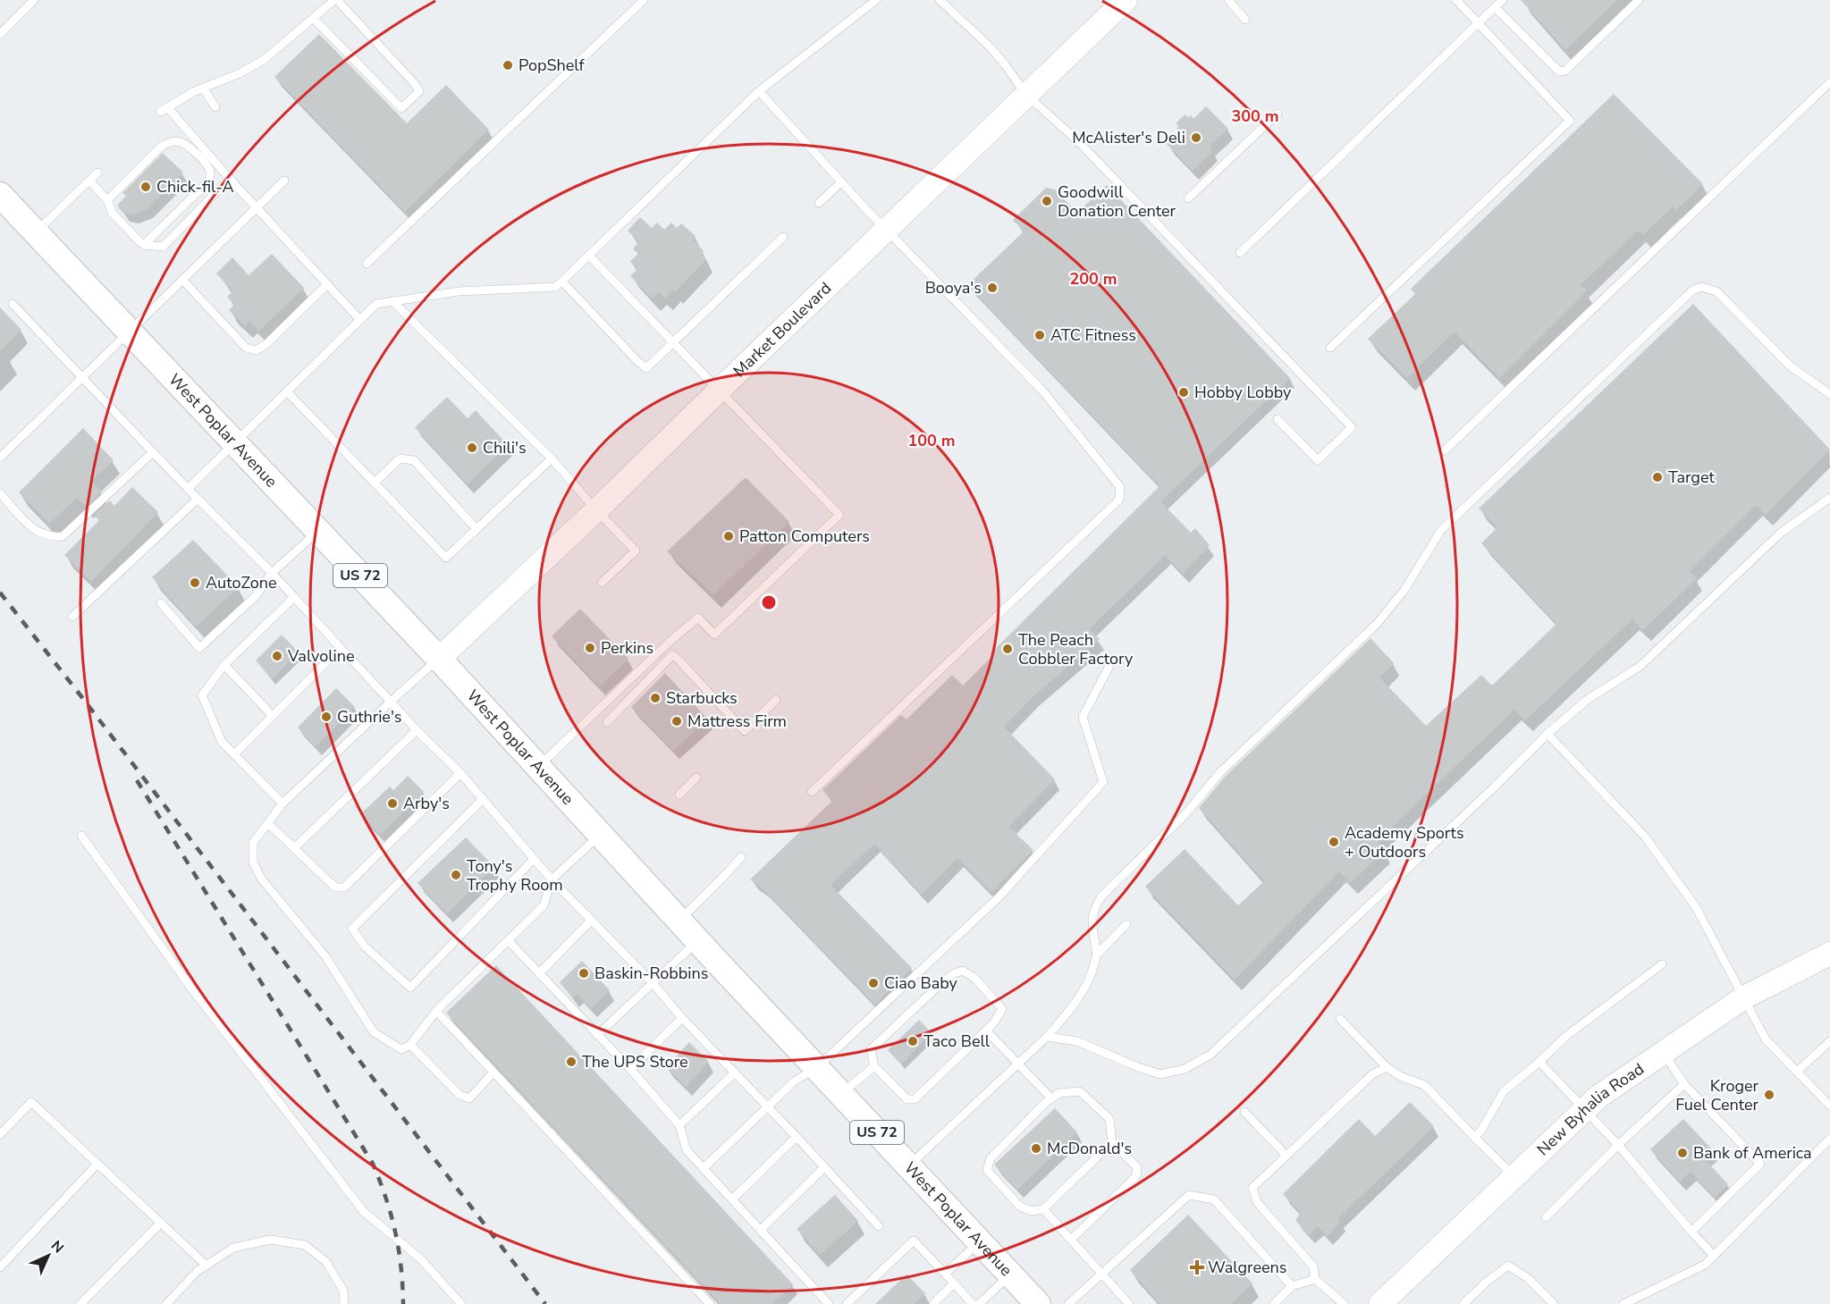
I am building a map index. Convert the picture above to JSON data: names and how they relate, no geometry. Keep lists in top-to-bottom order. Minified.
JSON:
{"streets":{"main road":["West Poplar Avenue","US 72"],"street":["Market Boulevard","New Byhalia Road"]},"crossings":[["Market Boulevard","West Poplar Avenue"]],"places":{"other":["PopShelf","McAlister's Deli","Chick-fil-A","Goodwill Donation Center","Booya's","ATC Fitness","Hobby Lobby","Chili's","Target","Patton Computers","AutoZone","Perkins","The Peach Cobbler Factory","Valvoline","Starbucks","Guthrie's","Mattress Firm","Arby's","Academy Sports + Outdoors","Tony's Trophy Room","Baskin-Robbins","Ciao Baby","Taco Bell","The UPS Store","Kroger Fuel Center","McDonald's","Bank of America"],"health":["Walgreens"]},"north":"top right","rings":["300 m","200 m","100 m"]}
